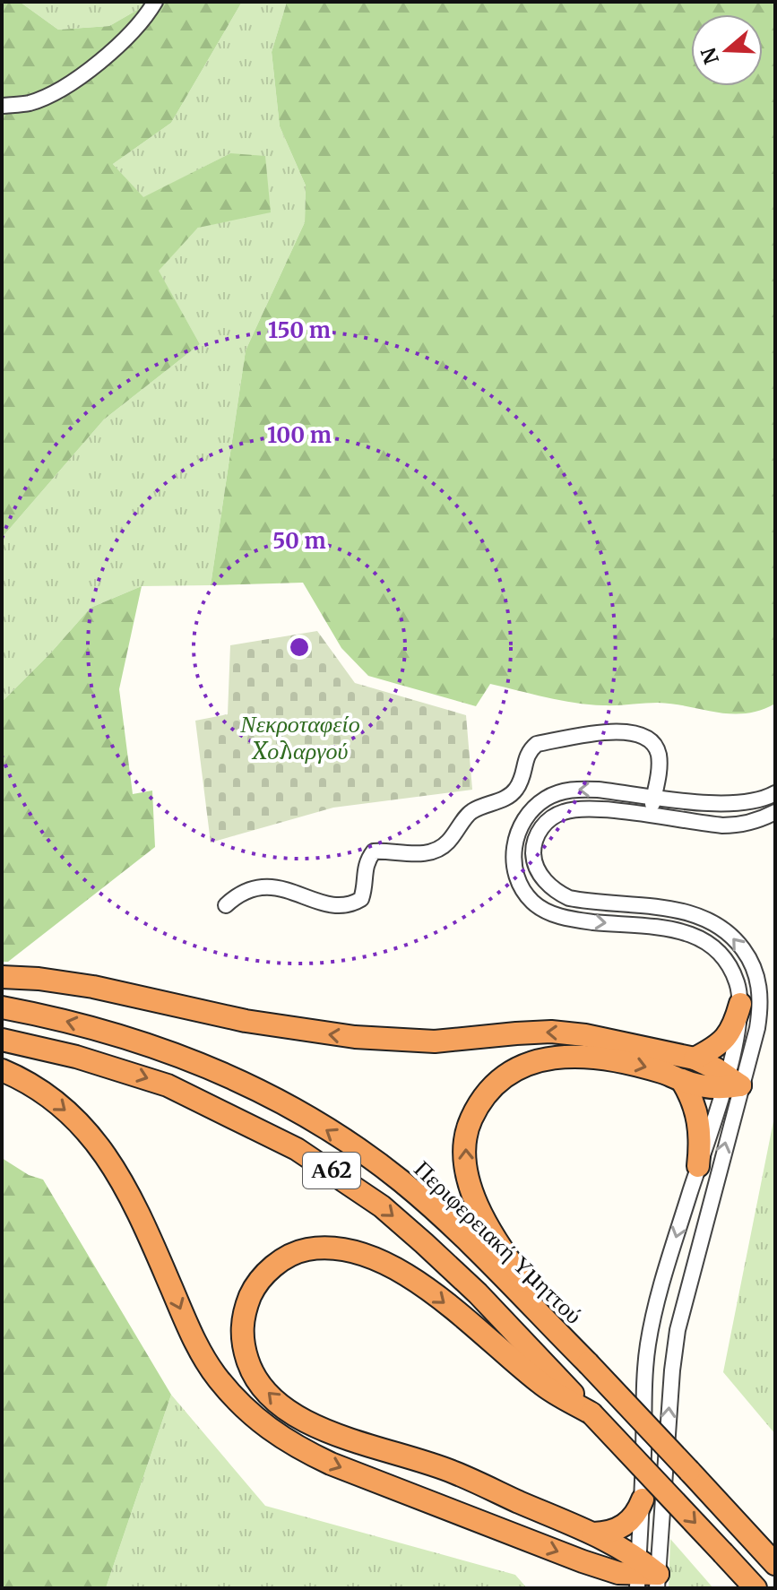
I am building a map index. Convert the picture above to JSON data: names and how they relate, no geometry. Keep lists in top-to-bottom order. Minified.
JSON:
{"streets":{"highway":["Α62","Περιφερειακή Υμηττού"]},"parks":["Νεκροταφείο Χολαργού"],"north":"left","rings":["150 m","100 m","50 m"]}
